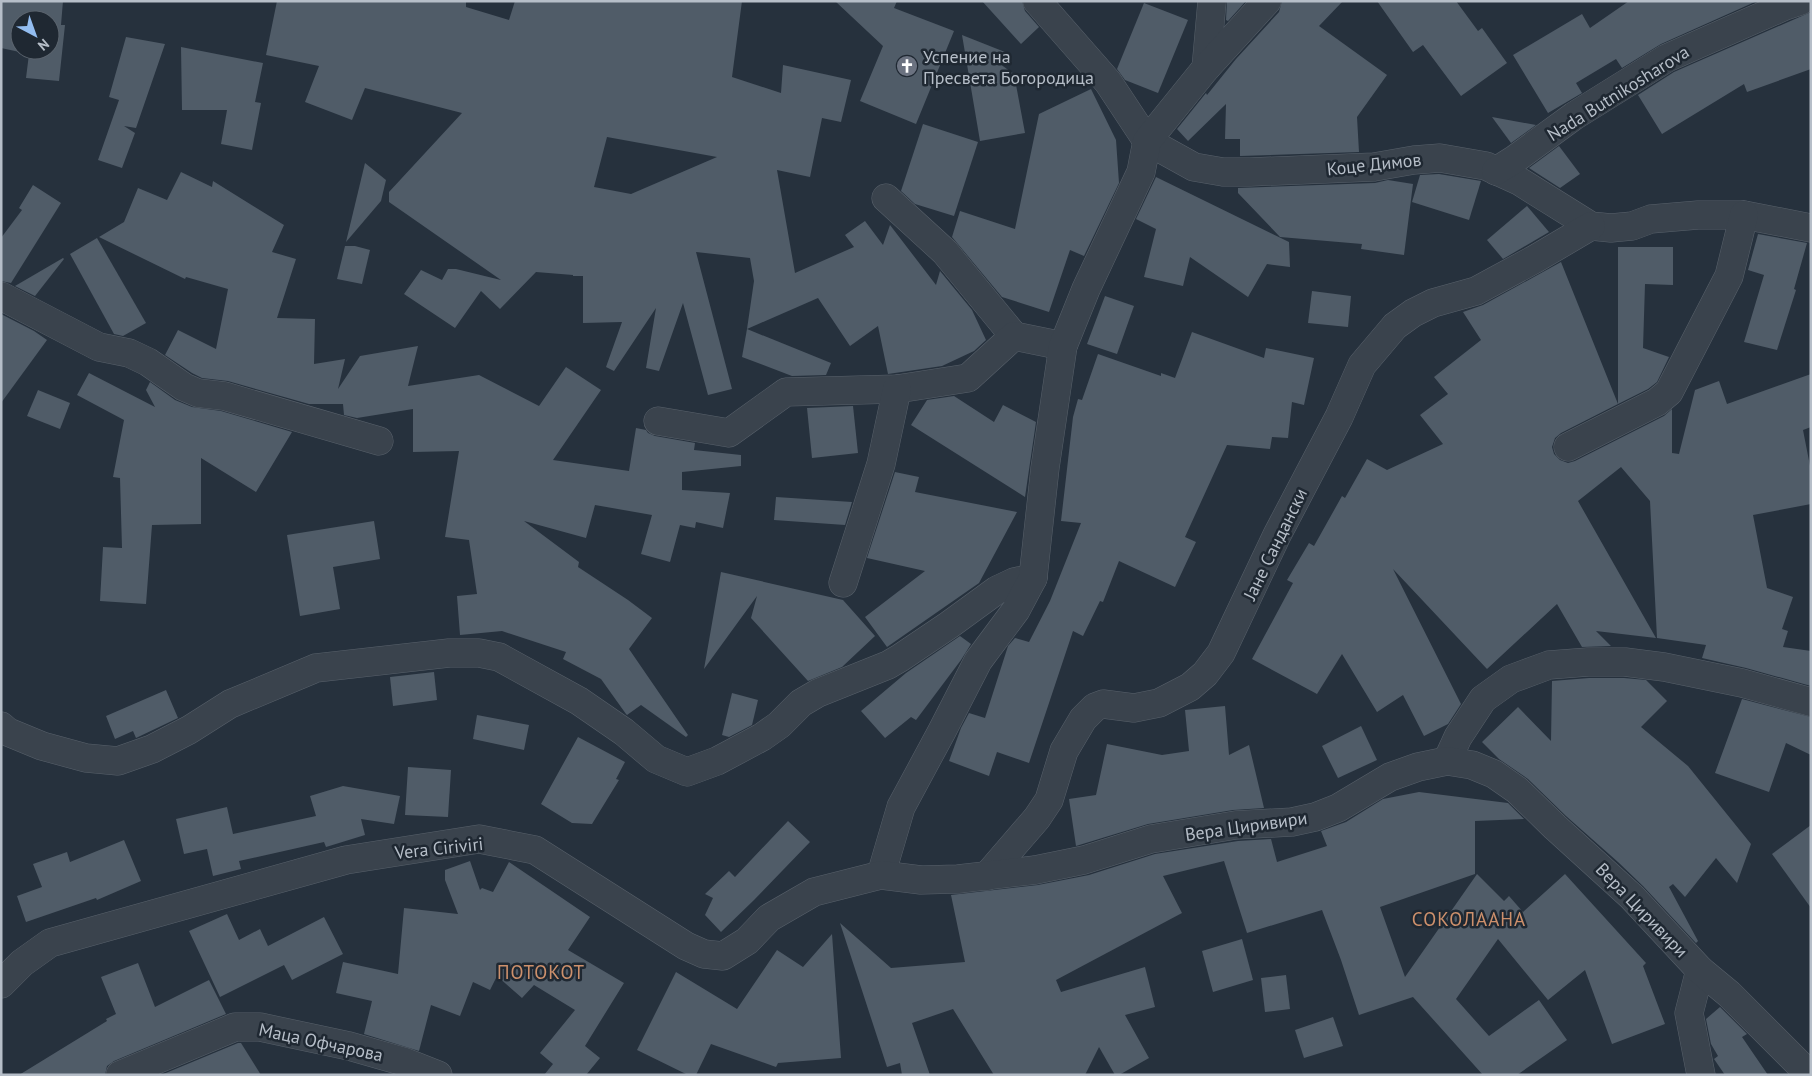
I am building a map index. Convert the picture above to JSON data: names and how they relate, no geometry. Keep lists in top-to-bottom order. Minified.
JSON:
{"streets":{"street":["Nada Butnikosharova","Коце Димов","Јане Сандански","Вера Циривири","Vera Ciriviri","Маца Офчарова"]},"crossings":[["Nada Butnikosharova","Коце Димов"],["Коце Димов","Јане Сандански"],["Јане Сандански","Вера Циривири"],["Вера Циривири","Vera Ciriviri"]],"districts":["СОКОЛААНА","ПОТОКОТ"],"places":{"church":["Успение на Пресвета Богородица"]},"north":"bottom right"}
